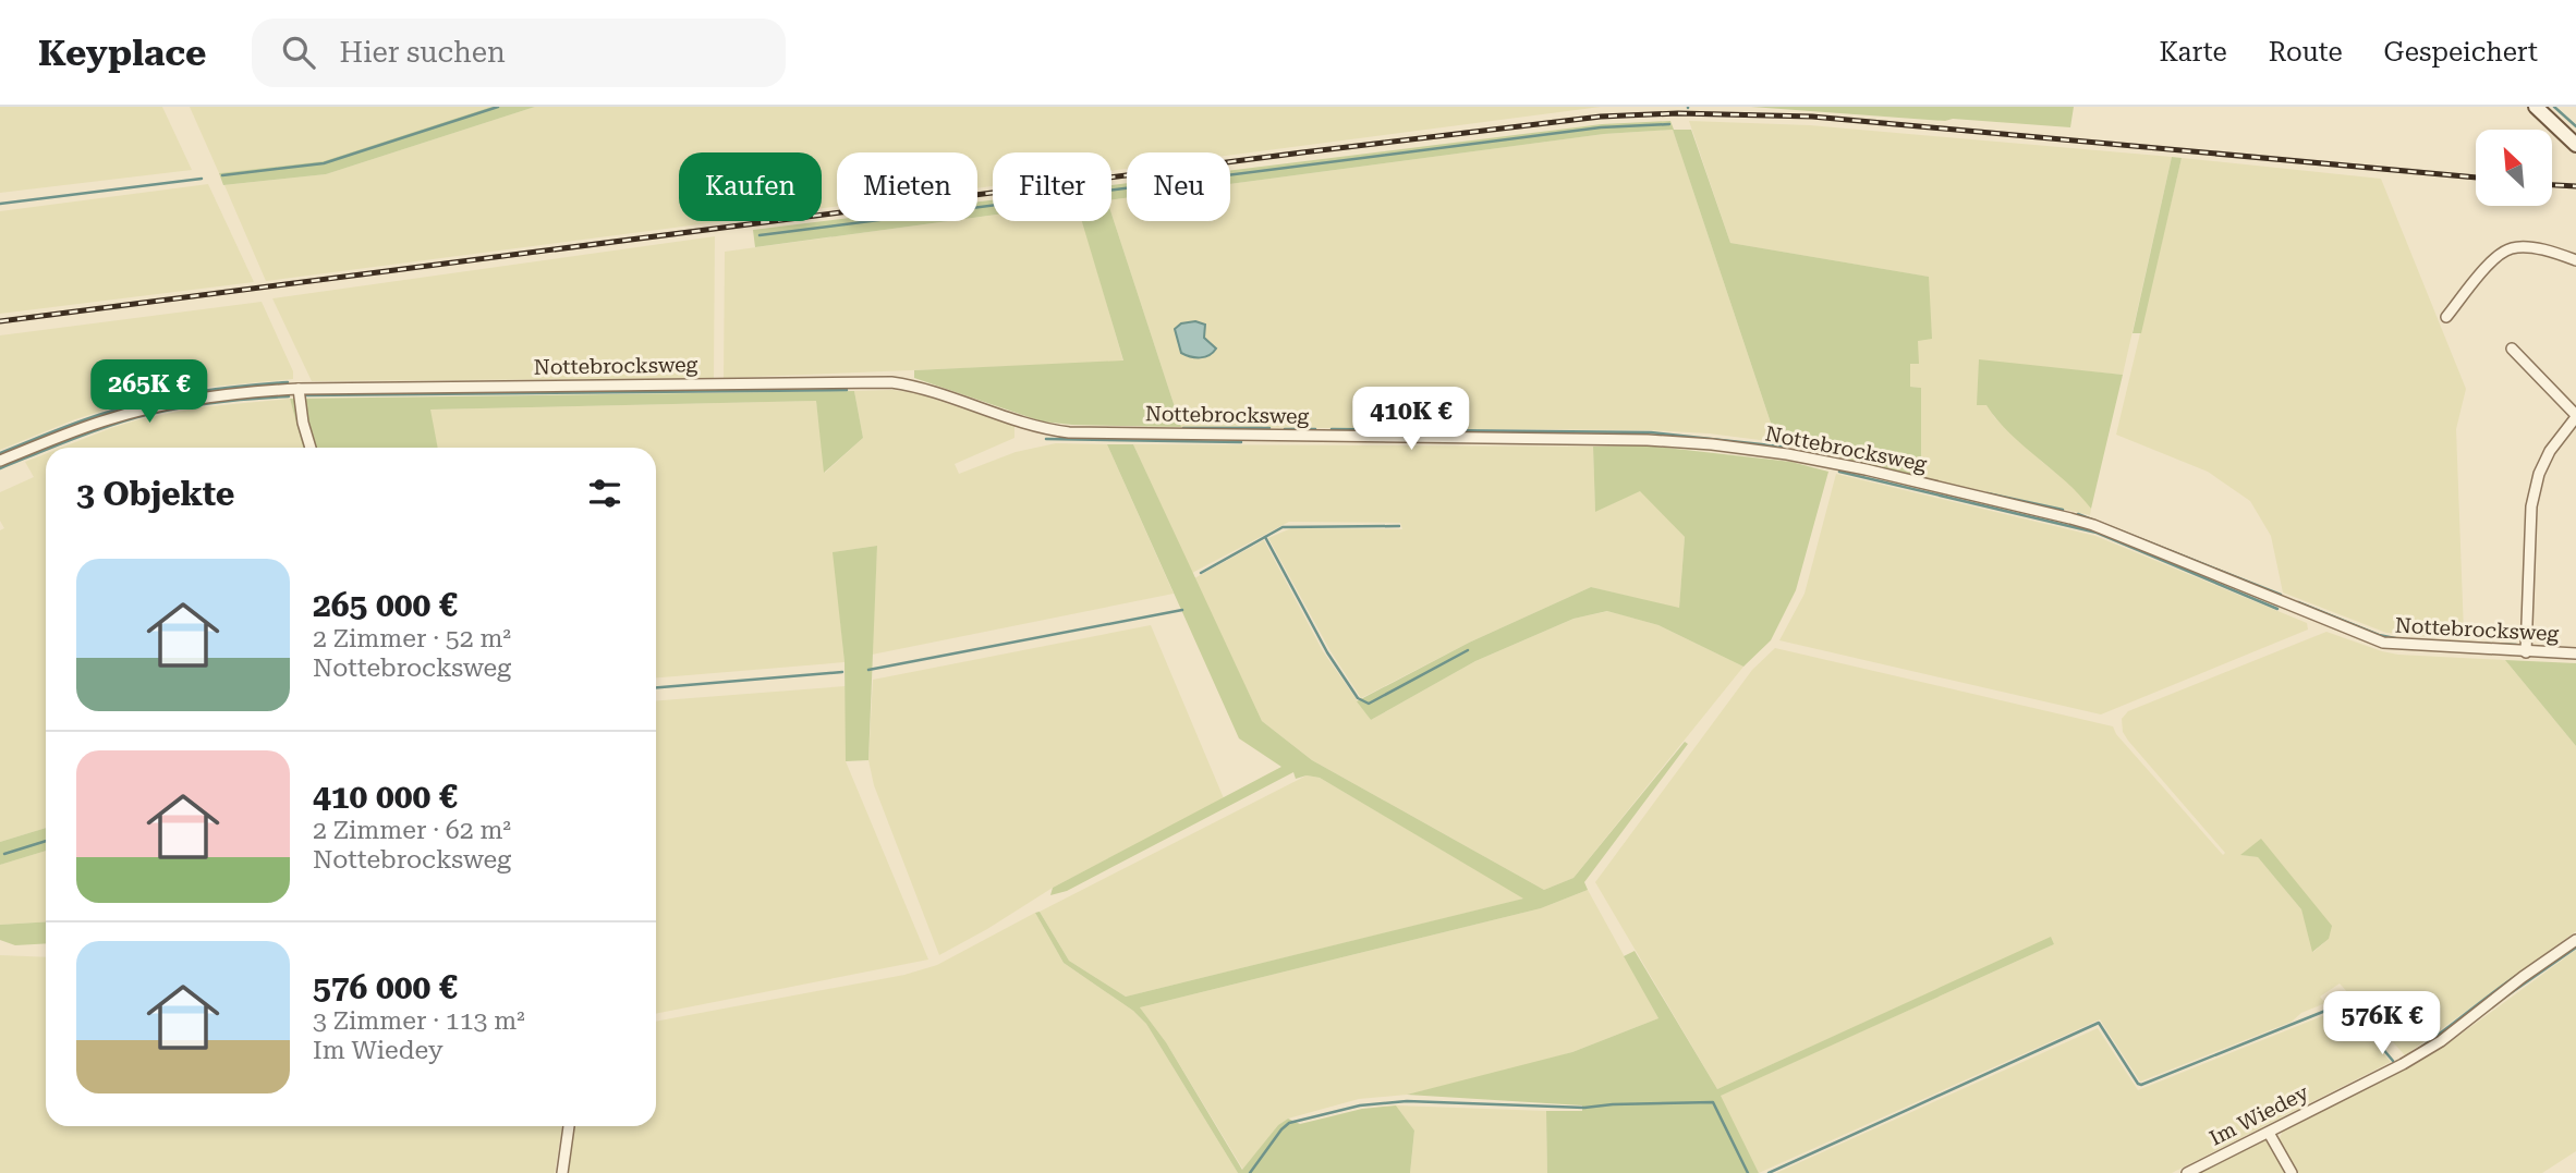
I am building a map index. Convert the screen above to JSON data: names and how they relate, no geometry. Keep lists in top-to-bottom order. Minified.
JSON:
{"streets":{"street":["Nottebrocksweg","Im Wiedey"]},"north":"top left","page":{"header":"Keyplace","search":"Hier suchen","nav":["Karte","Route","Gespeichert"],"chip":["Kaufen","Mieten","Filter","Neu"],"price":["265K €","410K €","576K €"],"heading":"3 Objekte","list":[{"name":"265 000 €","note":"2 Zimmer · 52 m² · Nottebrocksweg"},{"name":"410 000 €","note":"2 Zimmer · 62 m² · Nottebrocksweg"},{"name":"576 000 €","note":"3 Zimmer · 113 m² · Im Wiedey"}]}}
